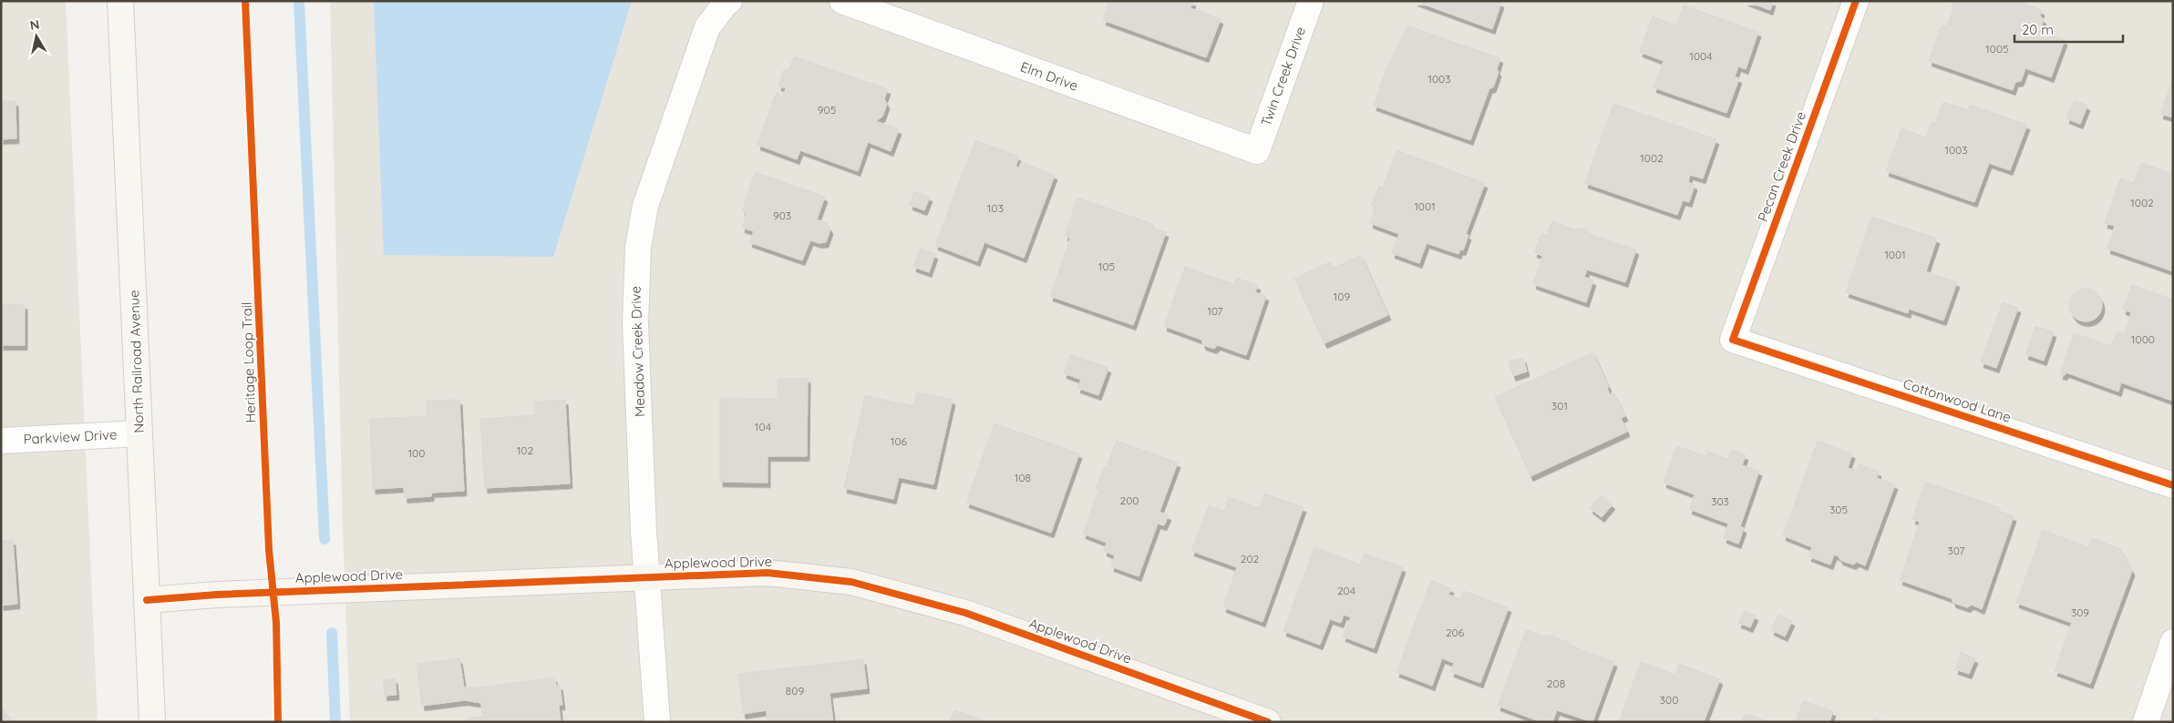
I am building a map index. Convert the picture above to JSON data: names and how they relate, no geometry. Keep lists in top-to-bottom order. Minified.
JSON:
{"streets":{"street":["Elm Drive","Twin Creek Drive","Pecan Creek Drive","Meadow Creek Drive","North Railroad Avenue","Cottonwood Lane","Parkview Drive","Applewood Drive"],"cycle path":["Heritage Loop Trail"]},"crossings":[["Elm Drive","Twin Creek Drive"],["Pecan Creek Drive","Cottonwood Lane"],["Meadow Creek Drive","Applewood Drive"],["North Railroad Avenue","Parkview Drive"],["North Railroad Avenue","Applewood Drive"]],"house_numbers":["1005","1004","1003","905","1003","1002","1002","1001","103","903","1001","105","109","107","1000","301","104","106","102","100","108","200","303","305","307","202","204","309","206","208","809","300"],"scale_bar":"20 m","north":"top"}
